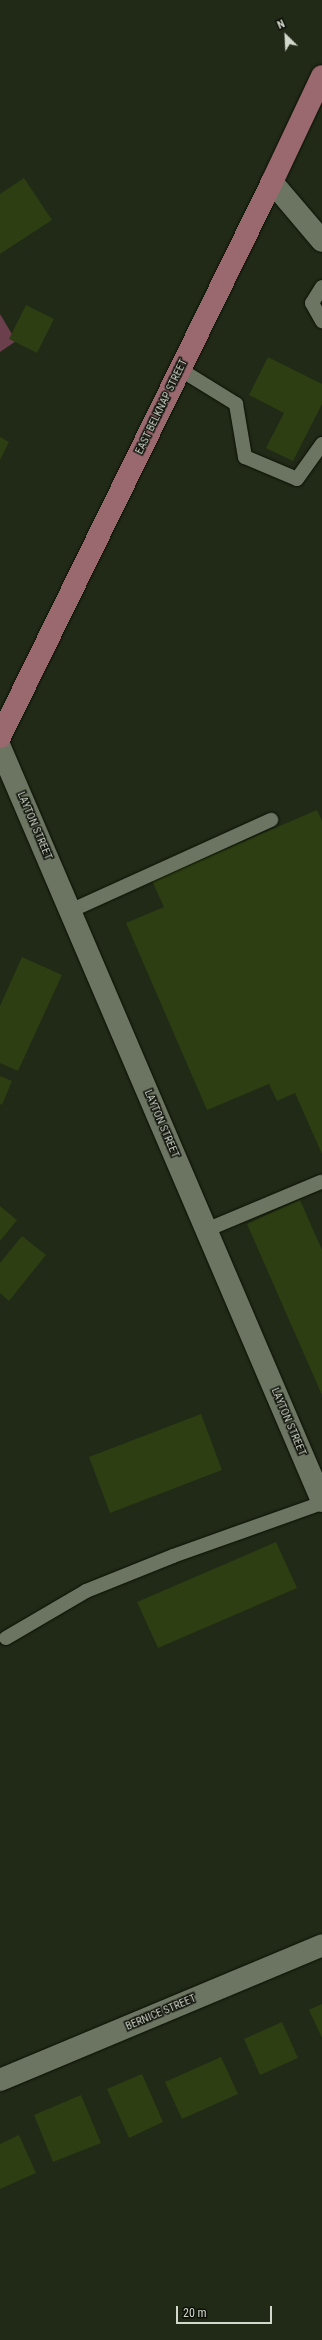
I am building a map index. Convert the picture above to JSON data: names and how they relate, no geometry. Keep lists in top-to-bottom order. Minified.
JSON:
{"streets":{"main road":["EAST BELKNAP STREET"],"street":["LAYTON STREET","BERNICE STREET"]},"scale_bar":"20 m","north":"top left"}
